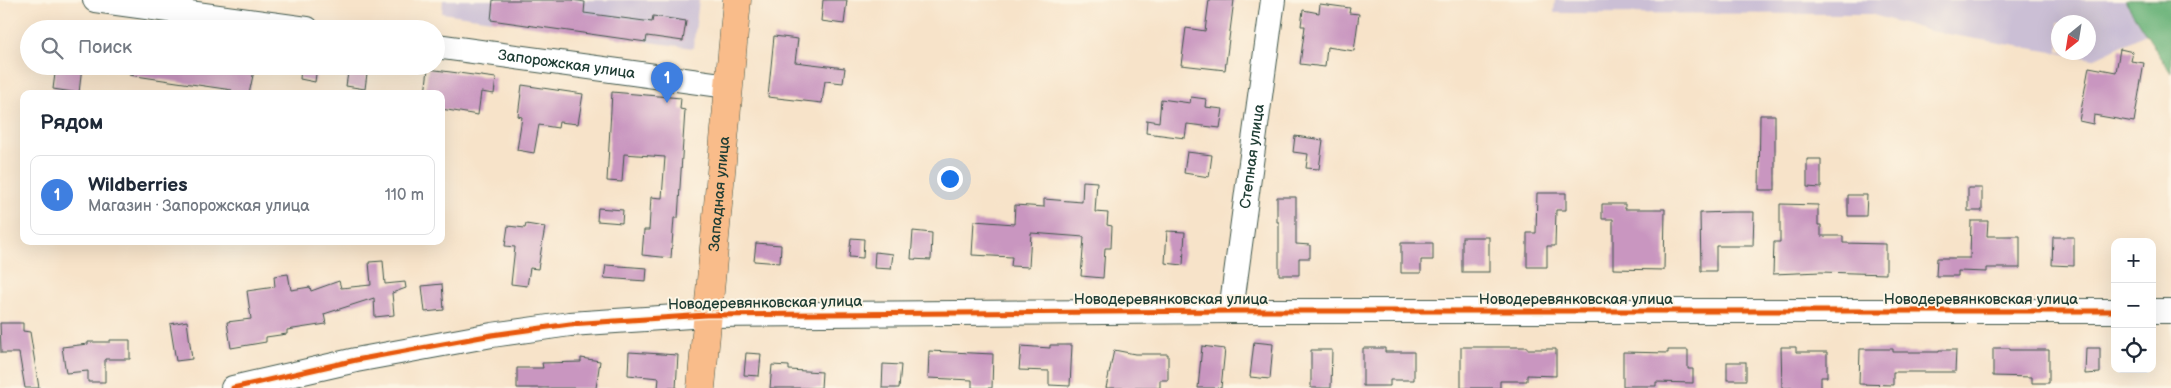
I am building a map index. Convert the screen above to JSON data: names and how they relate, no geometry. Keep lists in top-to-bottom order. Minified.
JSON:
{"streets":{"main road":["Западная улица"],"street":["Запорожская улица","Степная улица","Новодеревянковская улица"]},"crossings":[["Запорожская улица","Западная улица"],["Степная улица","Новодеревянковская улица"],["Западная улица","Новодеревянковская улица"]],"north":"bottom left","page":{"search":"Поиск","pins":"1","heading":"Рядом","list":[{"mark":"1","name":"Wildberries","note":"Магазин · Запорожская улица","value":"110 m"}],"map_buttons":["+","−"]}}
